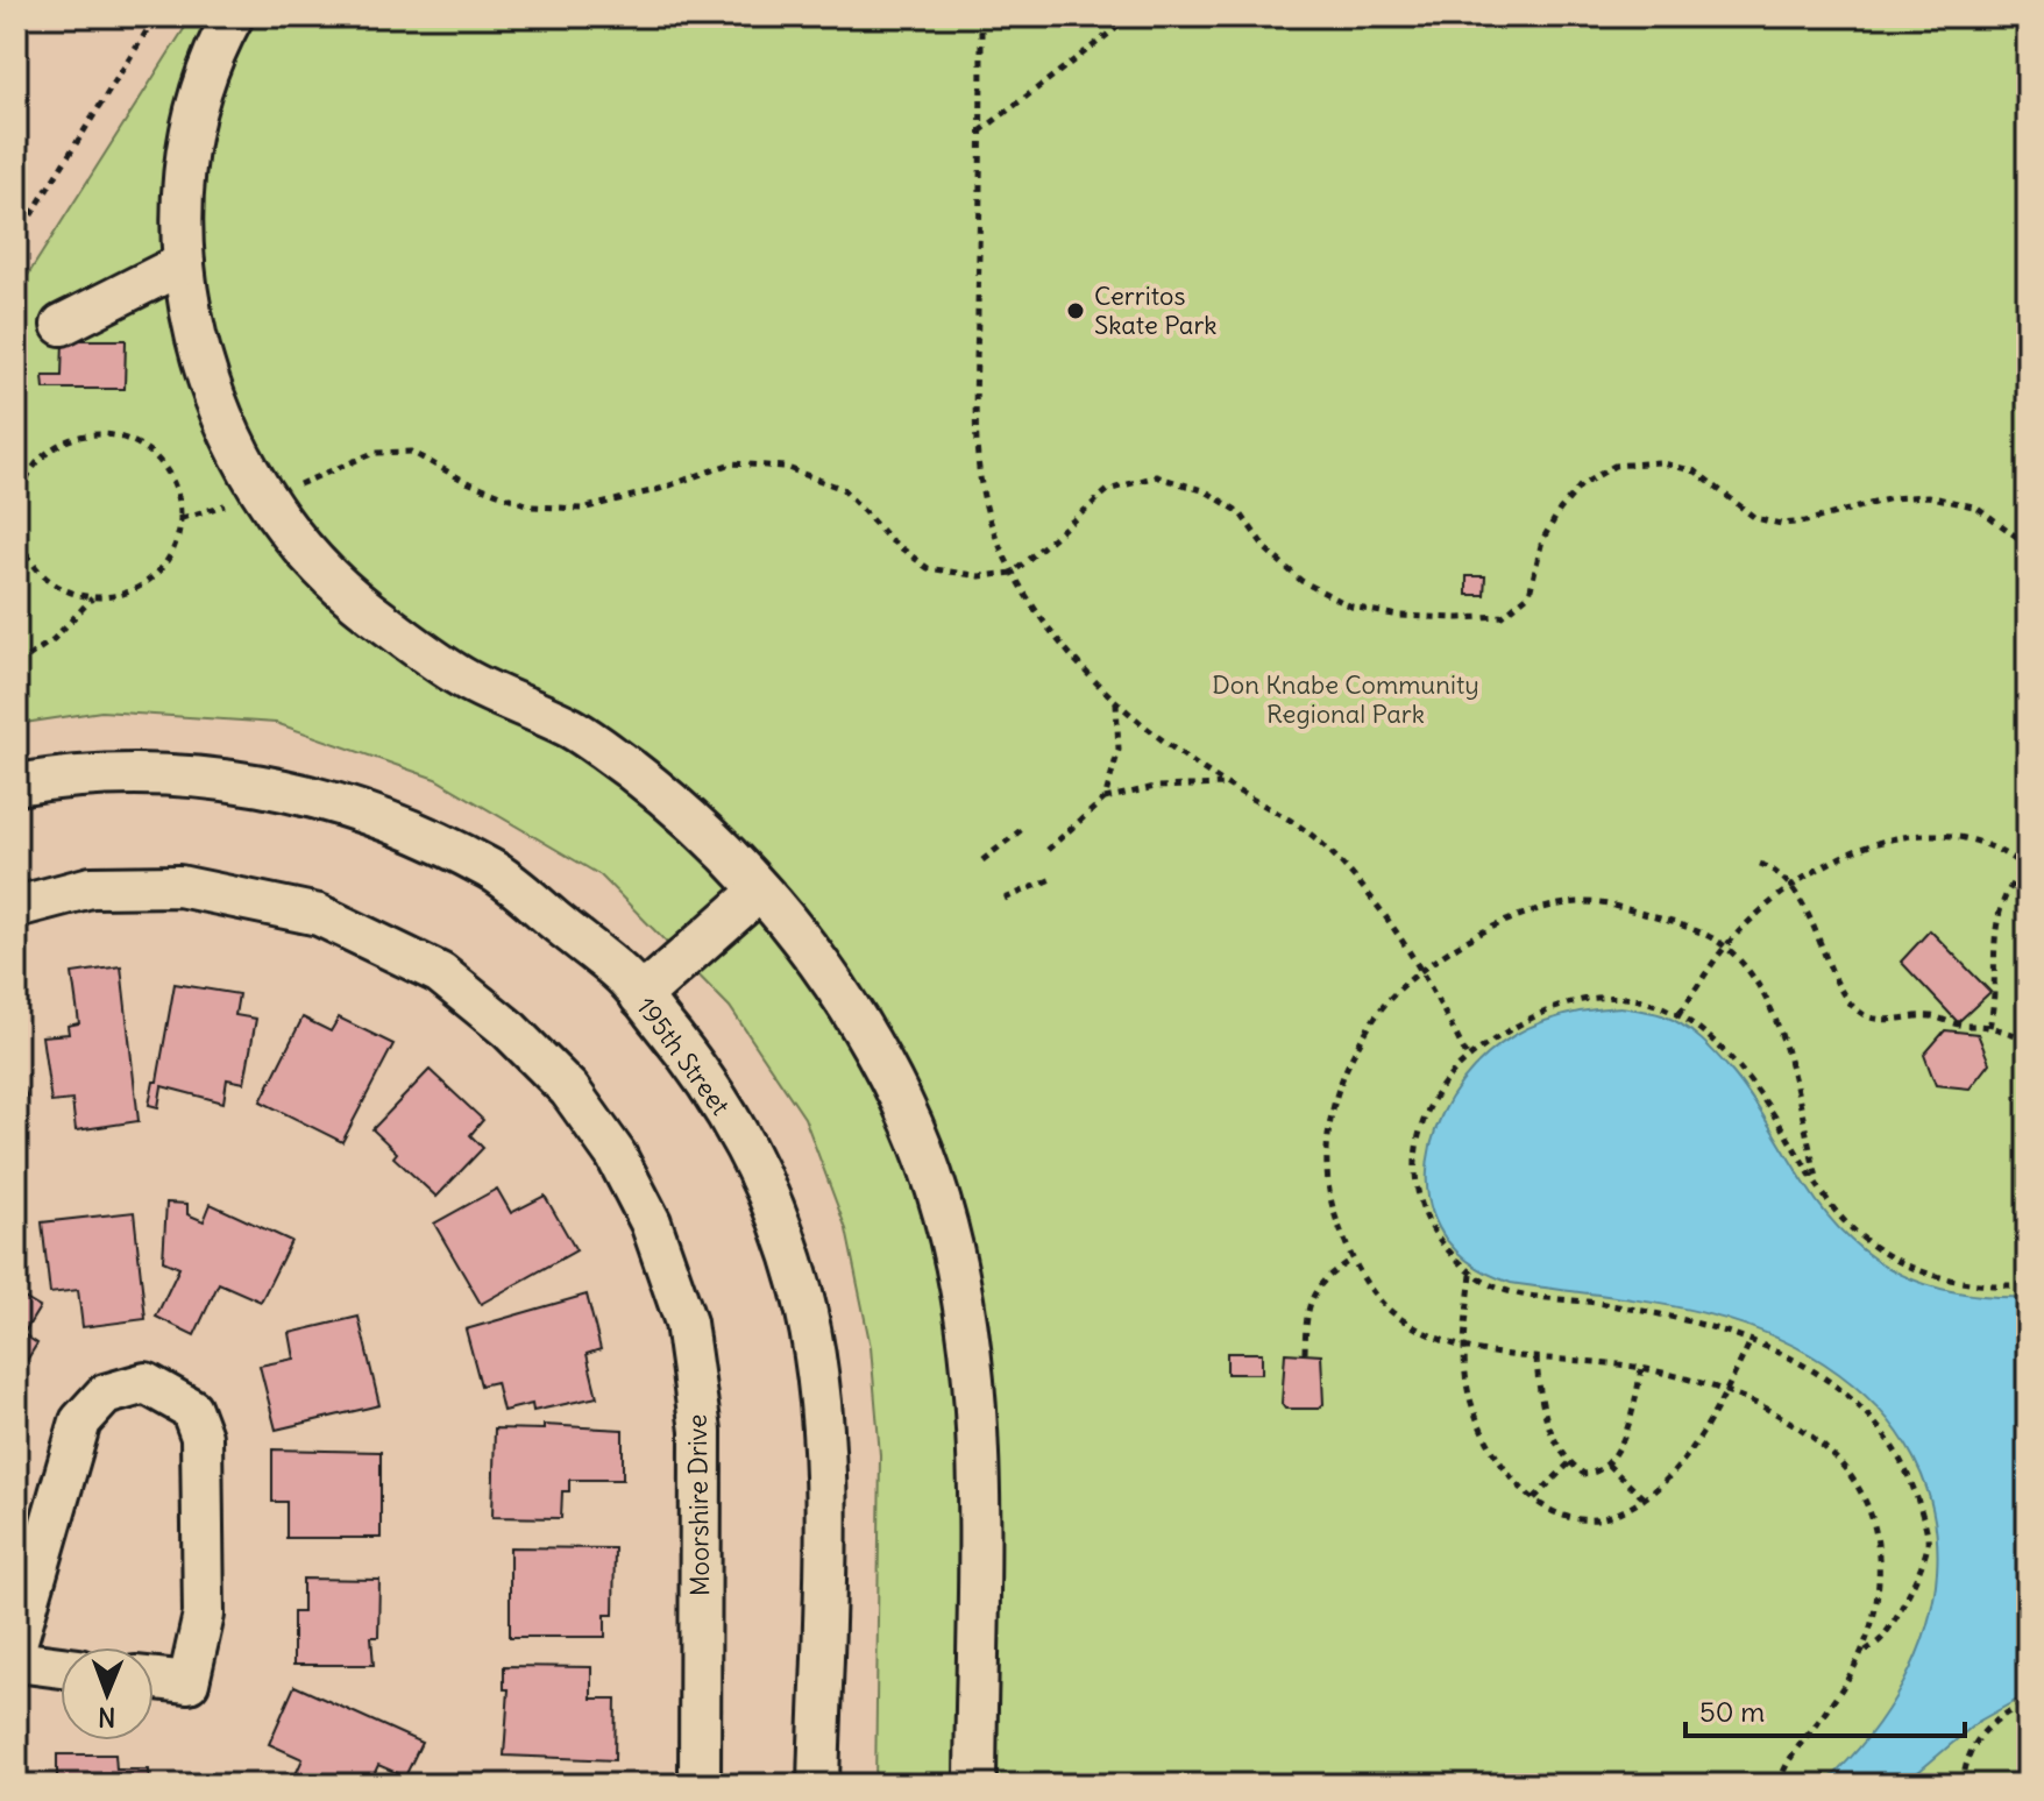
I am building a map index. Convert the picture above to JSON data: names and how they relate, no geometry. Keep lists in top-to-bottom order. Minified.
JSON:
{"streets":{"street":["195th Street","Moorshire Drive"]},"parks":["Don Knabe Community Regional Park"],"places":["Cerritos Skate Park"],"scale_bar":"50 m","north":"bottom"}
